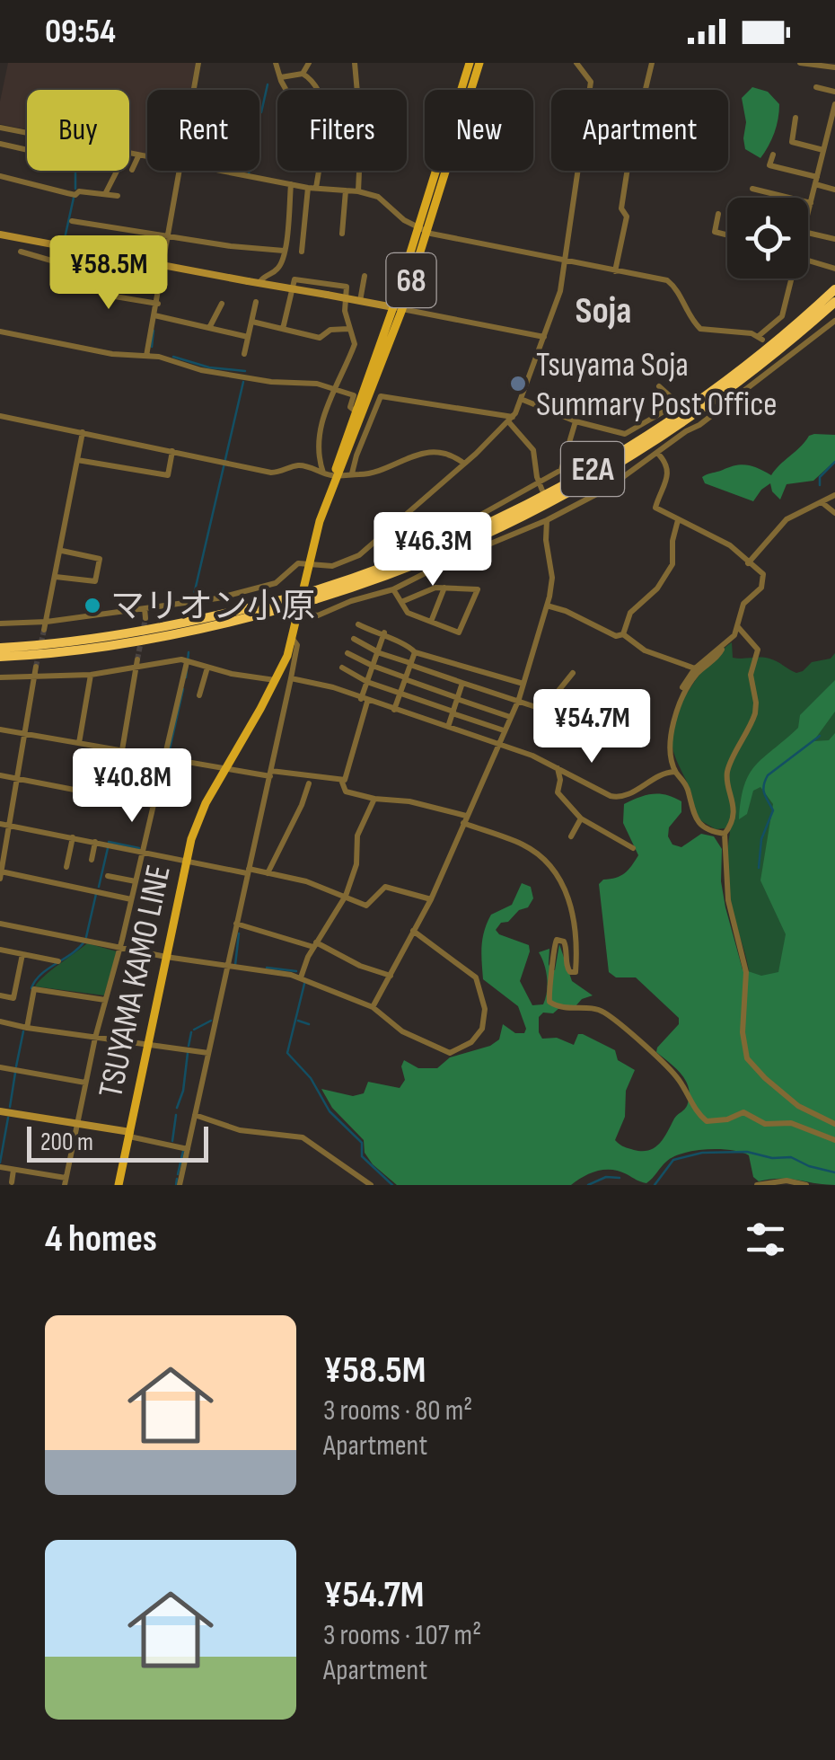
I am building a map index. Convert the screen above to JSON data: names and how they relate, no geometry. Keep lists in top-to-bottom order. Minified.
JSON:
{"streets":{"highway":["E2A"],"main road":["68","TSUYAMA KAMO LINE"]},"districts":["Soja"],"places":["Tsuyama Soja Summary Post Office","マリオン小原"],"scale_bar":"200 m","page":{"status":"09:54","chip":["Buy","Rent","Filters","New","Apartment"],"price":["¥58.5M","¥46.3M","¥54.7M","¥40.8M"],"scale":"200 m","heading":"4 homes","list":[{"name":"¥58.5M","note":"3 rooms · 80 m² · Apartment"},{"name":"¥54.7M","note":"3 rooms · 107 m² · Apartment"}]}}
